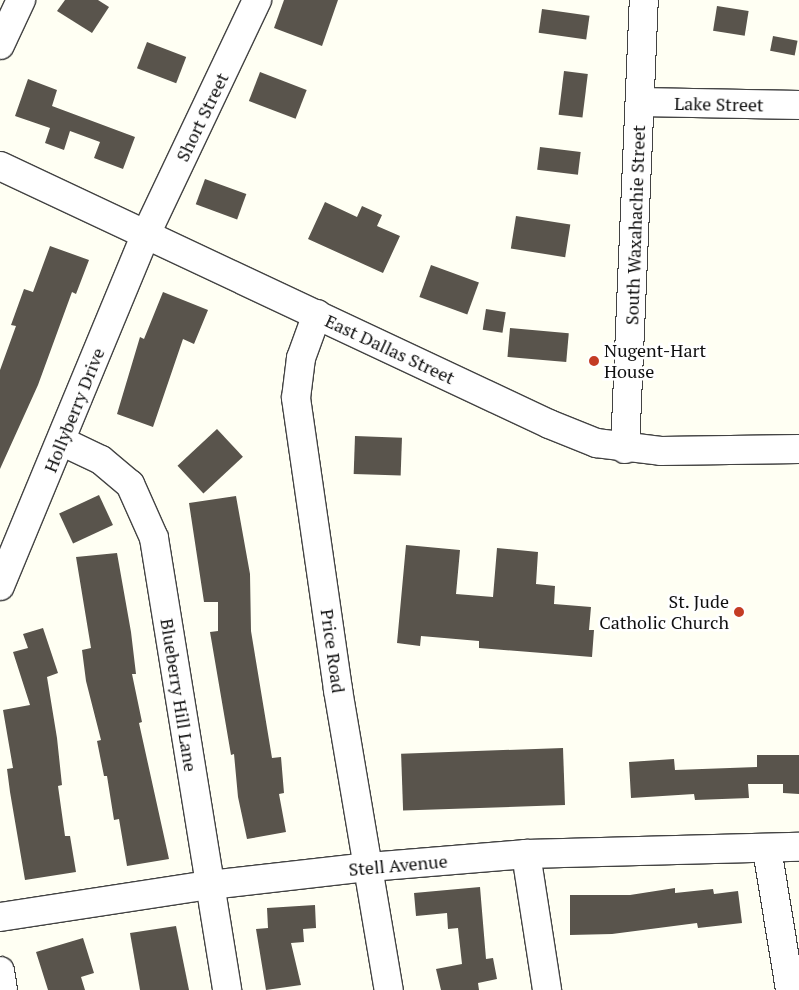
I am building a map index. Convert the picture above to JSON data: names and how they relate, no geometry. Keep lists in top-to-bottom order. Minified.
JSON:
{"streets":{"street":["Lake Street","Short Street","South Waxahachie Street","East Dallas Street","Hollyberry Drive","Price Road","Blueberry Hill Lane","Stell Avenue"]},"crossings":[["Lake Street","South Waxahachie Street"],["Short Street","East Dallas Street"],["Short Street","Hollyberry Drive"],["South Waxahachie Street","East Dallas Street"],["East Dallas Street","Hollyberry Drive"],["East Dallas Street","Price Road"],["Hollyberry Drive","Blueberry Hill Lane"],["Price Road","Stell Avenue"],["Blueberry Hill Lane","Stell Avenue"]],"places":["Nugent-Hart House","St. Jude Catholic Church"]}
